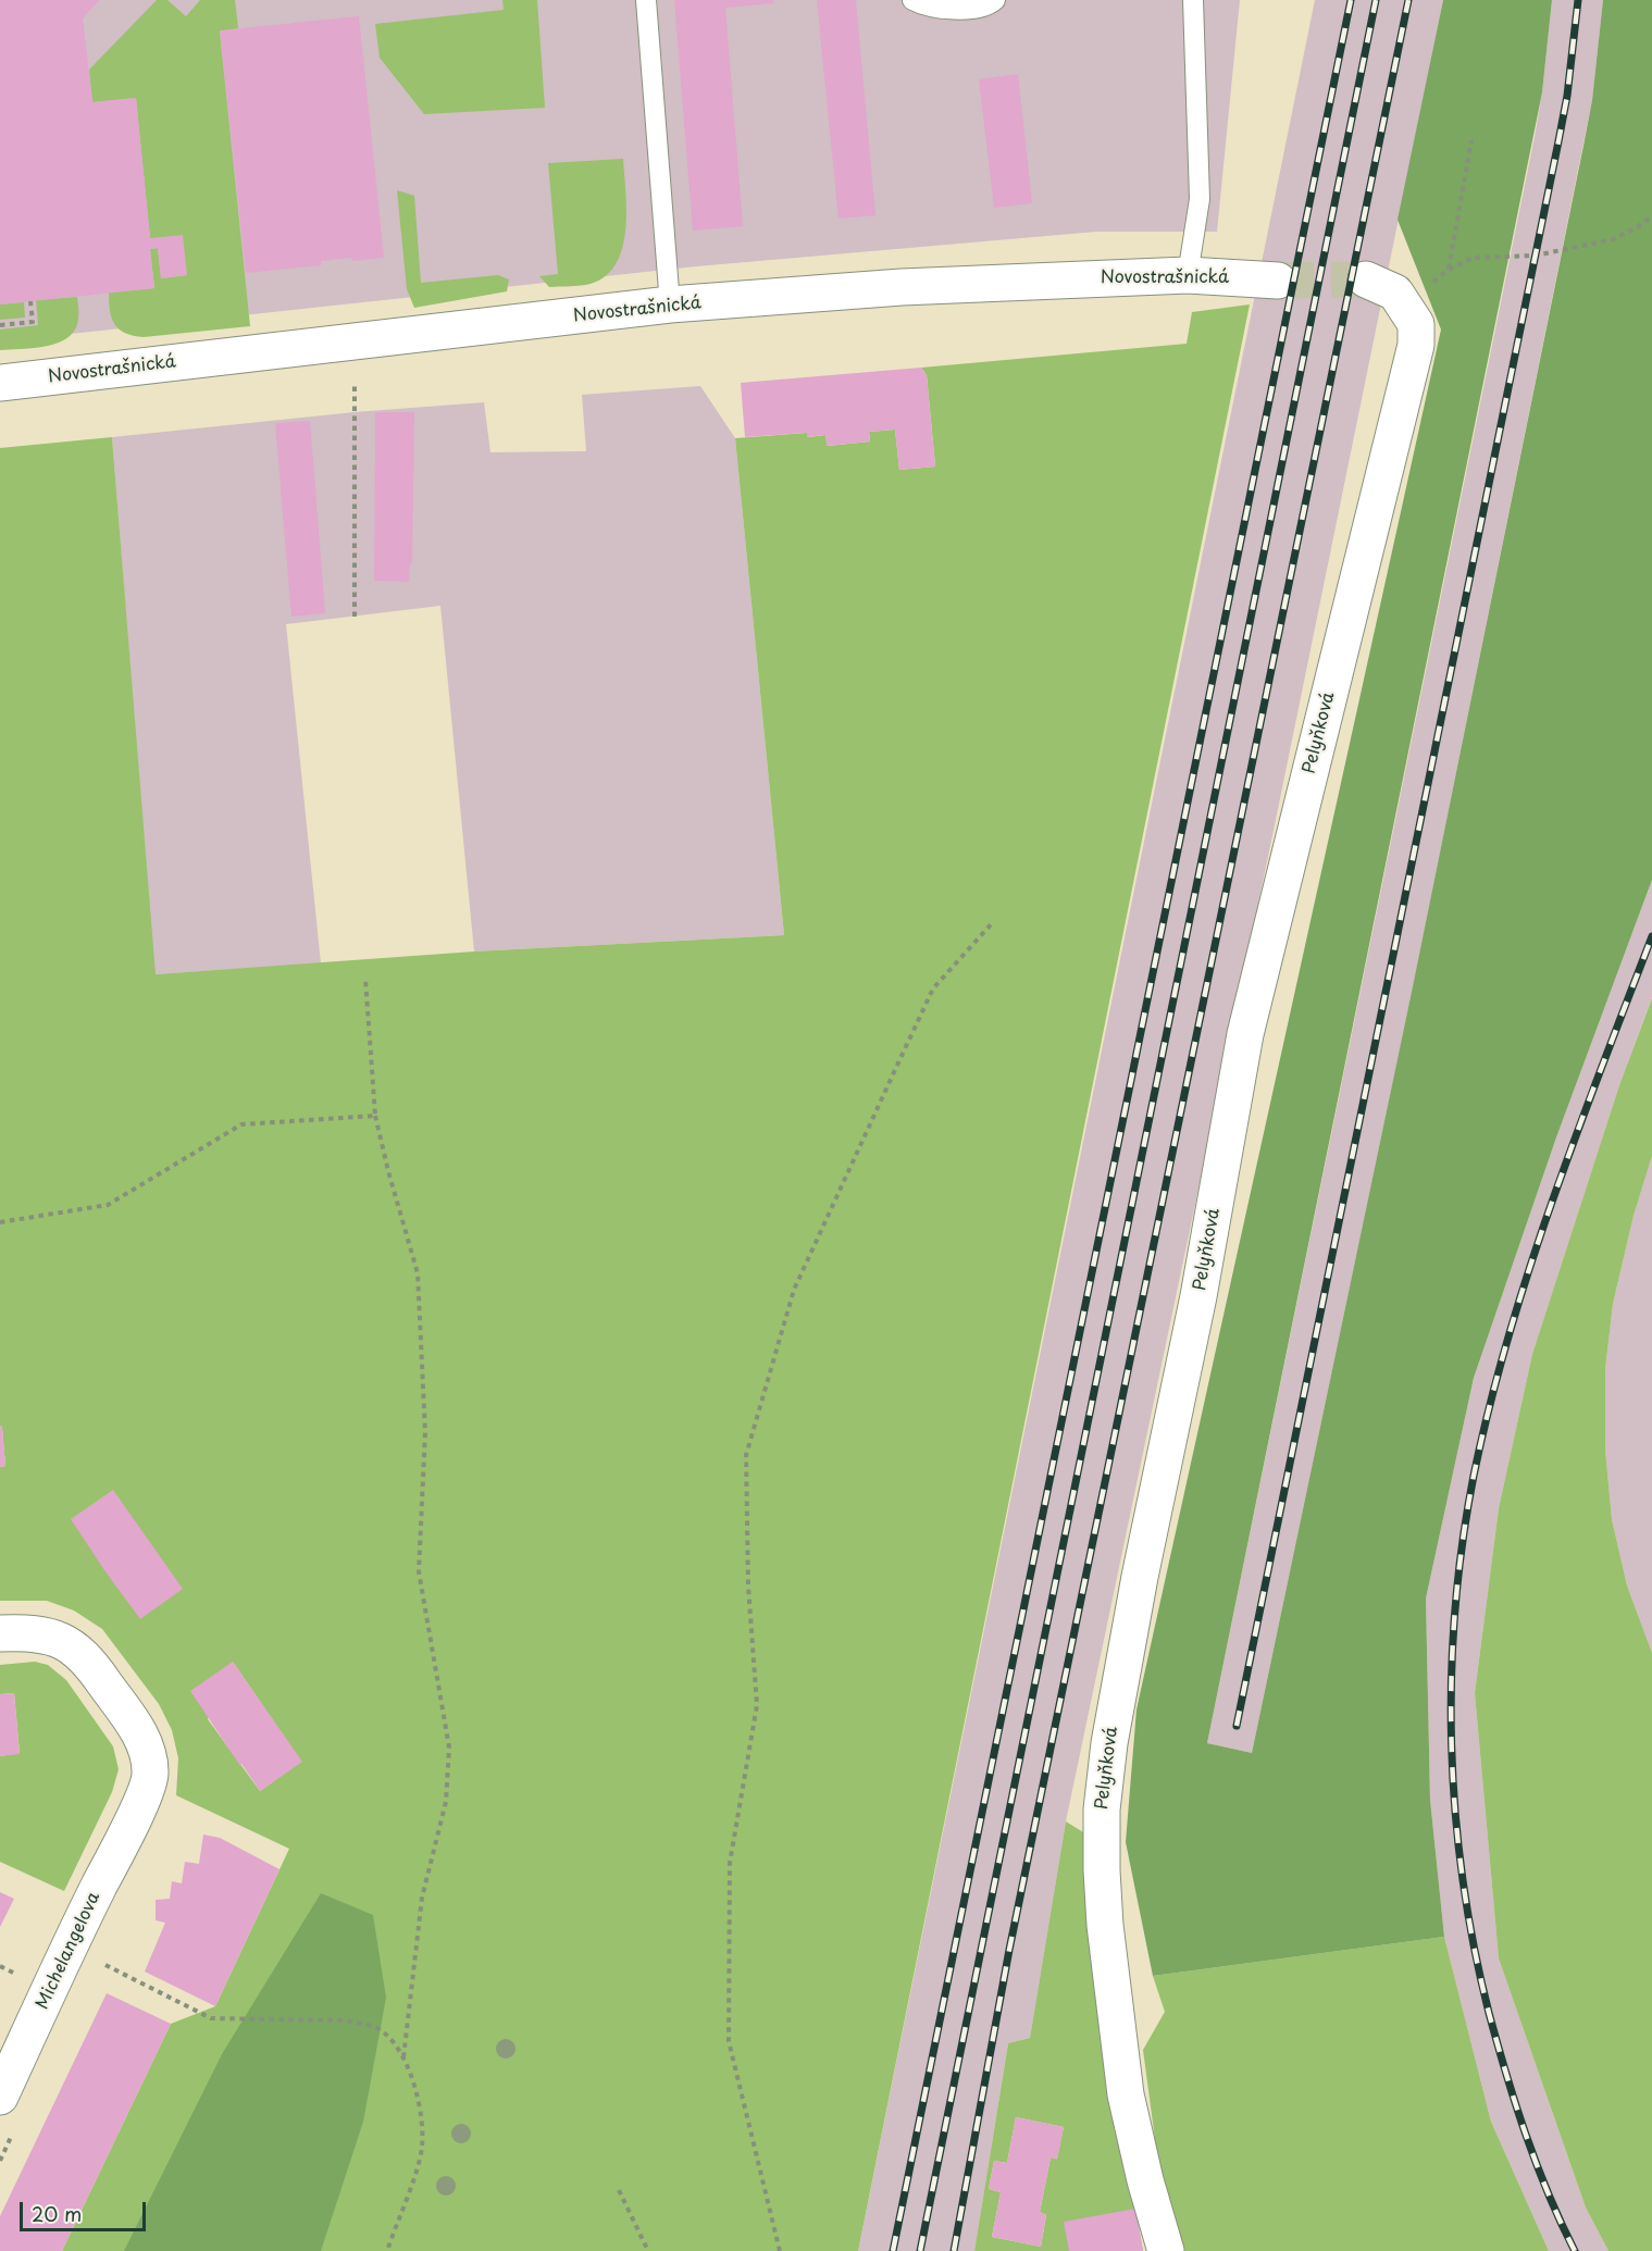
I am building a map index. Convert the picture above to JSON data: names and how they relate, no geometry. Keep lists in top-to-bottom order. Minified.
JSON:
{"streets":{"street":["Novostrašnická","Pelyňková","Michelangelova"]},"scale_bar":"20 m"}
